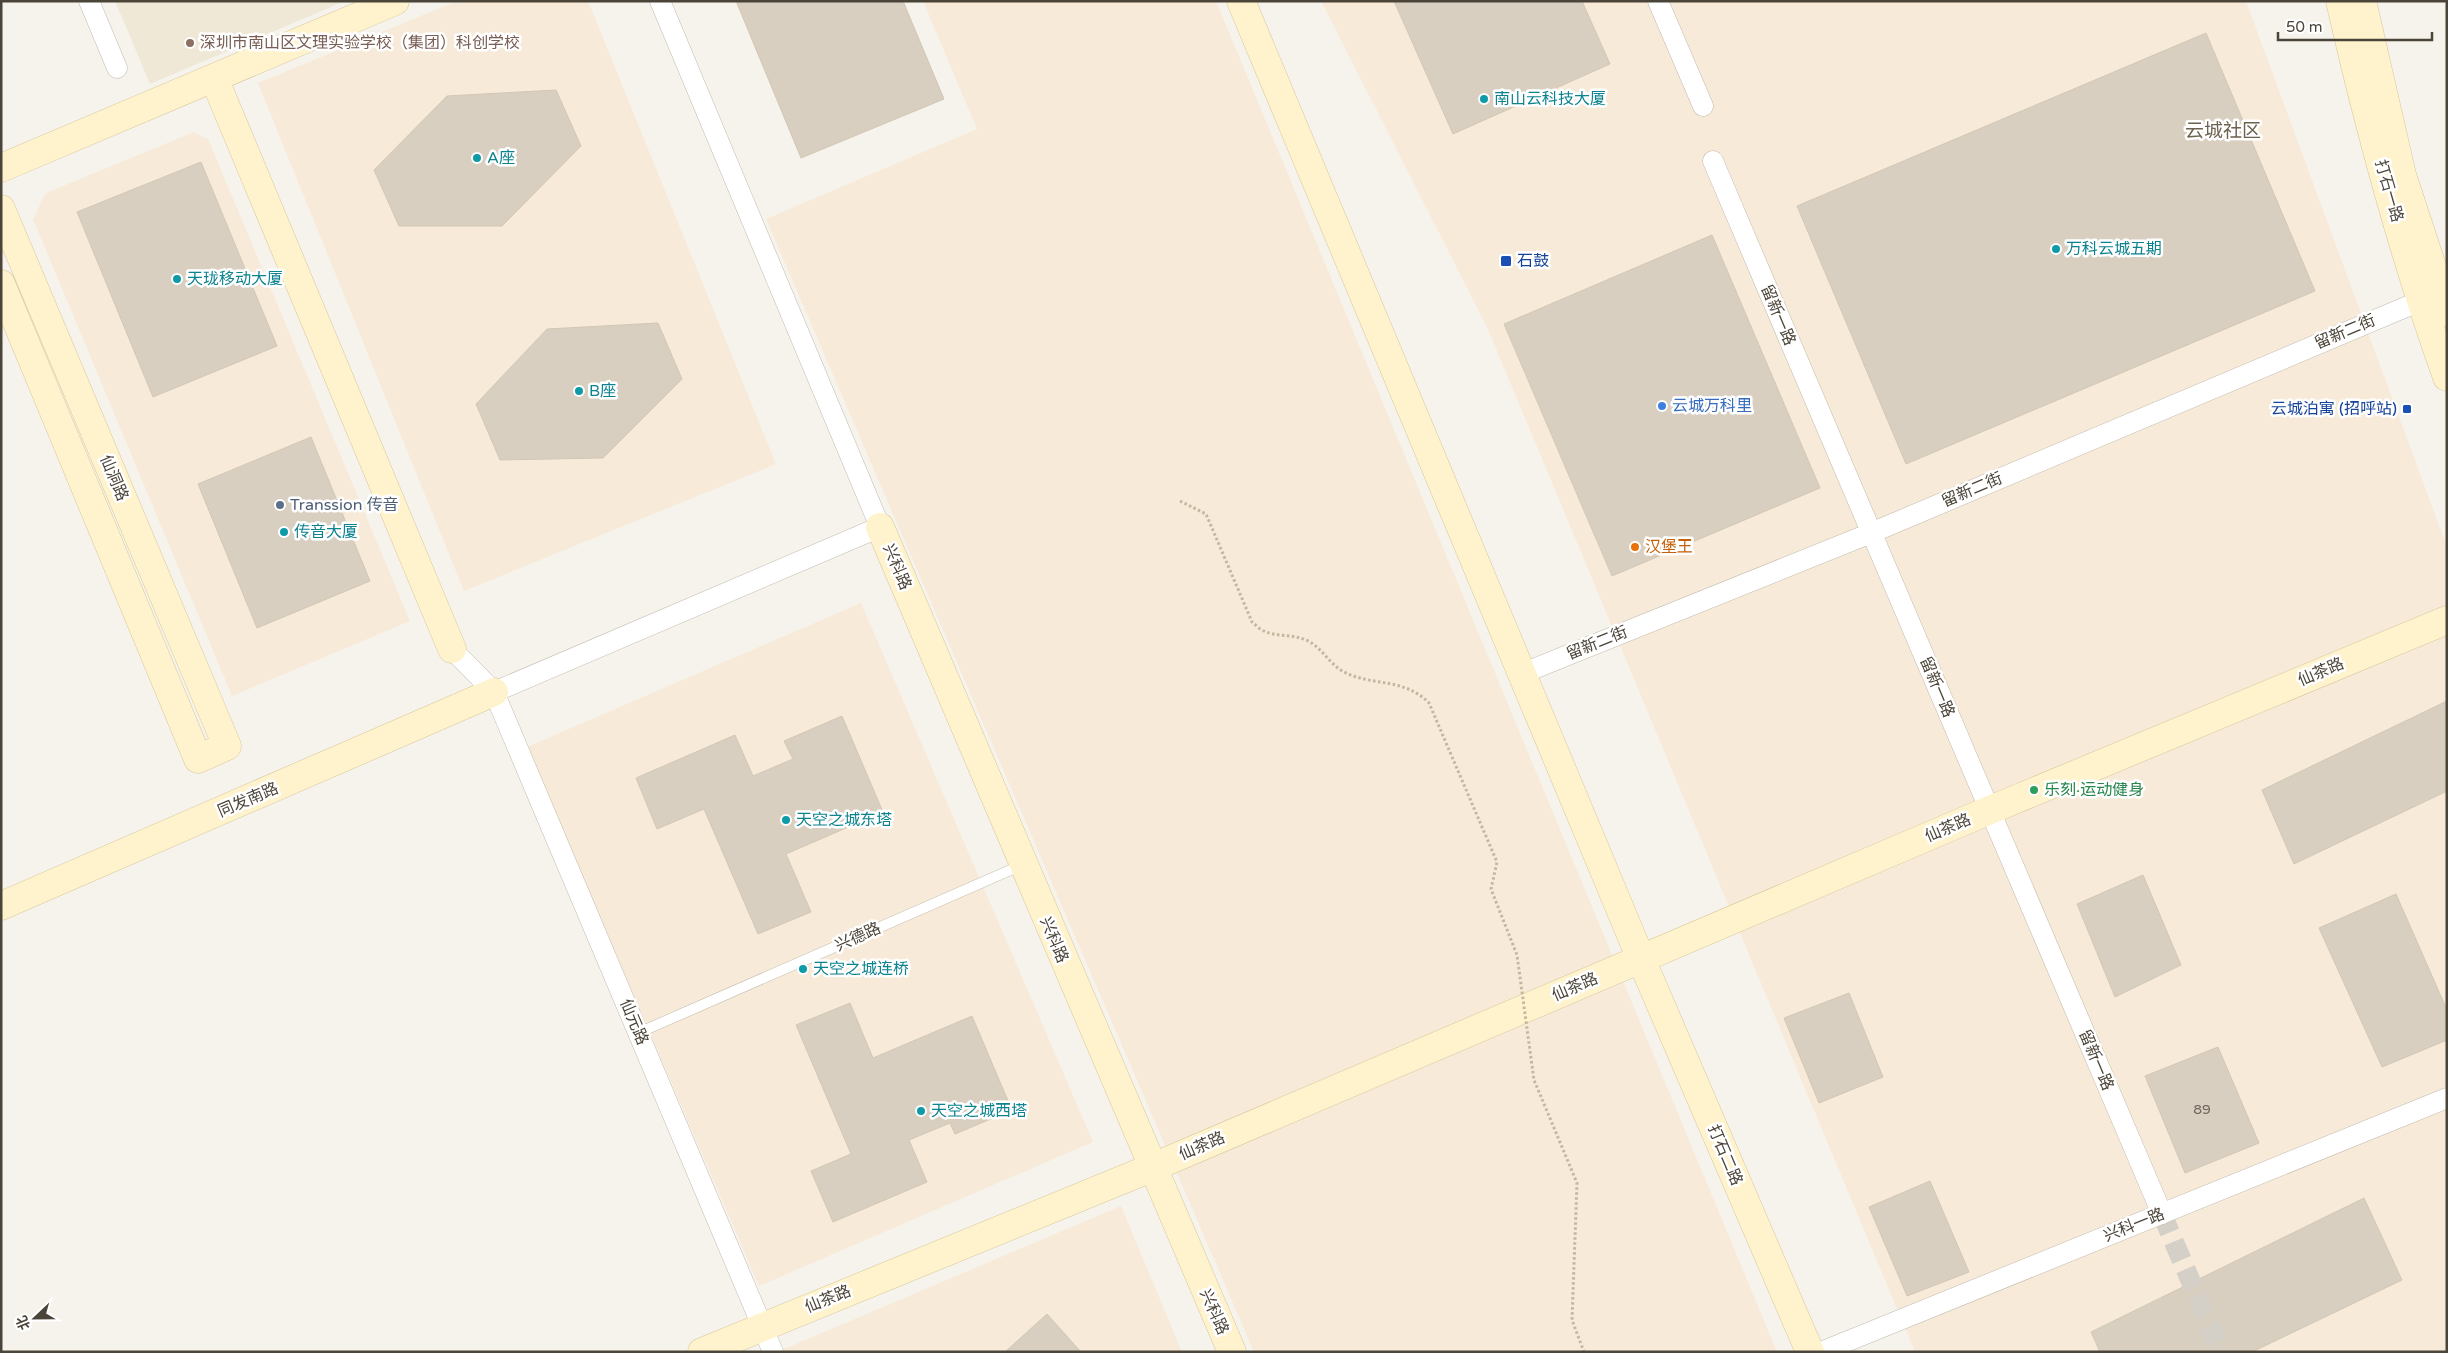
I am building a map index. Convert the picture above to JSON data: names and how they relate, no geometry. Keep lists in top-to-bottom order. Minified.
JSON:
{"streets":{"main road":["打石一路","仙洞路","兴科路","仙茶路","同发南路","打石二路"],"street":["留新一路","留新二街","仙元路","兴科一路"],"lane":["兴德路"]},"crossings":[["打石一路","留新二街"],["留新一路","留新二街"],["留新一路","仙茶路"],["留新一路","兴科一路"],["留新二街","打石二路"],["兴科路","仙茶路"],["兴科路","兴德路"],["仙茶路","仙元路"],["仙茶路","打石二路"],["同发南路","仙元路"],["兴德路","仙元路"]],"districts":["云城社区"],"places":{"other":["深圳市南山区文理实验学校（集团）科创学校","南山云科技大厦","A座","万科云城五期","天珑移动大厦","B座","云城万科里","Transsion 传音","传音大厦","汉堡王","乐刻·运动健身","天空之城东塔","天空之城连桥","天空之城西塔"],"transit":["石鼓","云城泊寓 (招呼站)"]},"house_numbers":["89"],"scale_bar":"50 m","north":"left"}
